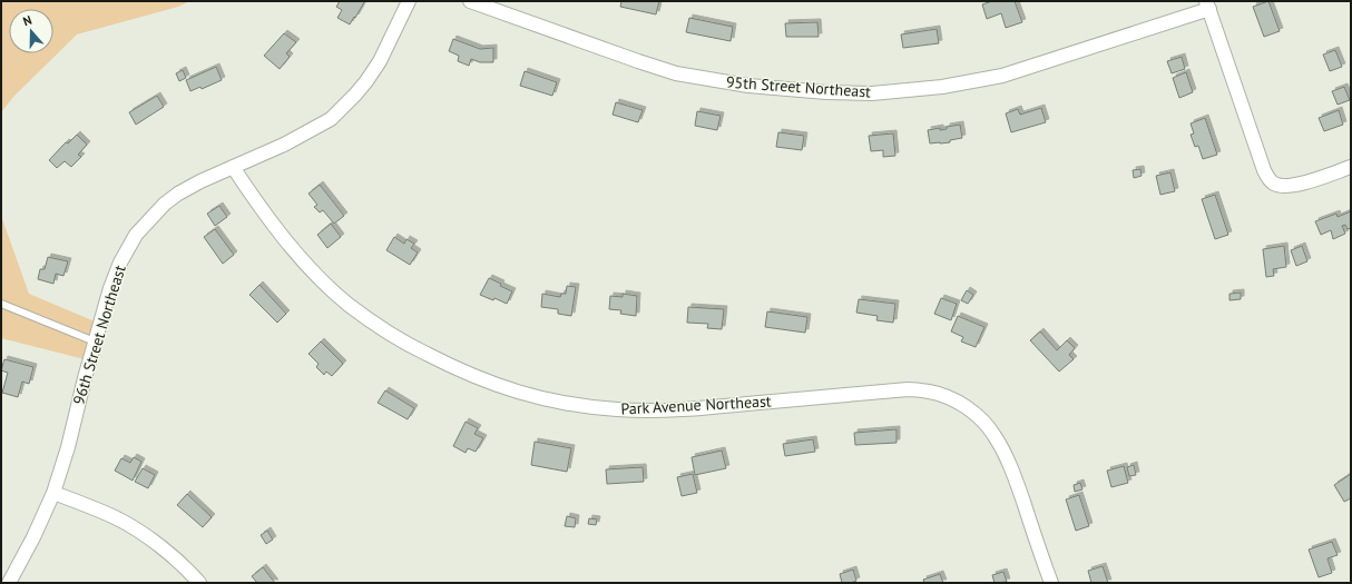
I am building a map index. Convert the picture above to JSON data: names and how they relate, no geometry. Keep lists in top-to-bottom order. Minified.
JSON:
{"streets":{"street":["95th Street Northeast","96th Street Northeast","Park Avenue Northeast"]},"crossings":[["96th Street Northeast","Park Avenue Northeast"]],"north":"top"}
